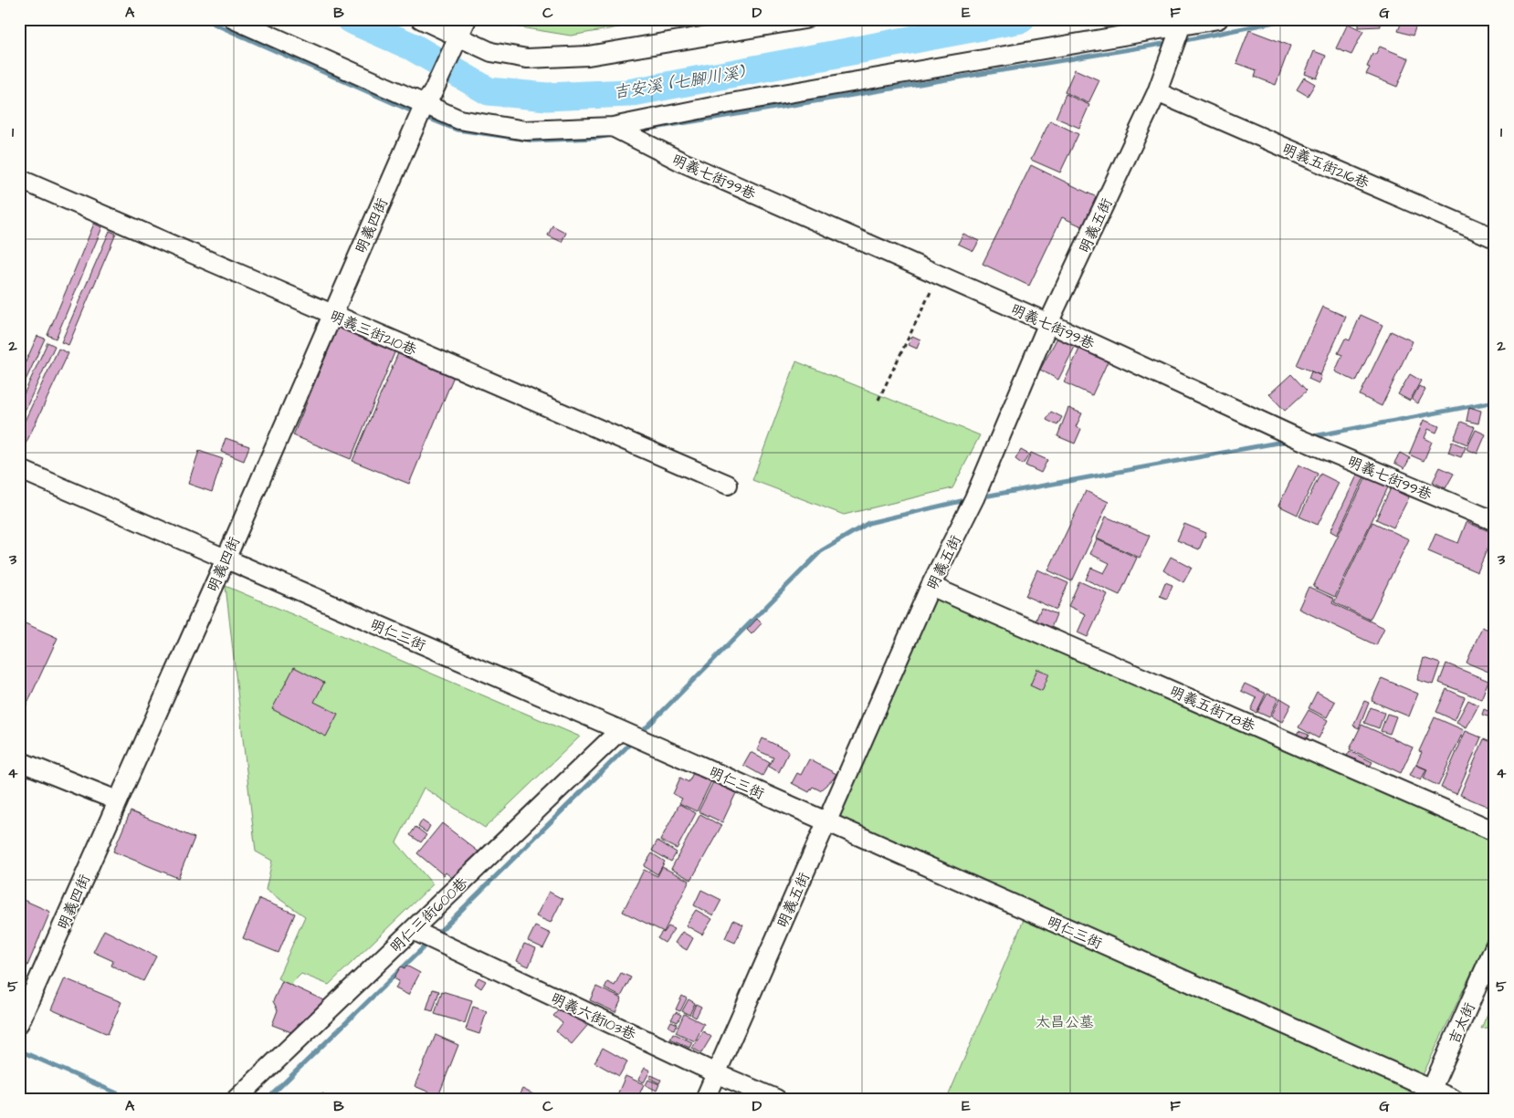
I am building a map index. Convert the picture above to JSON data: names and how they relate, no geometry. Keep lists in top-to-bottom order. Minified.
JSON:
{"streets":{"street":["明義五街216巷","明義七街99巷","明義四街","明義五街","明義三街210巷","明仁三街","明義五街78巷","明仁三街600巷","明義六街103巷","吉太街"]},"crossings":[["明義五街216巷","明義五街"],["明義七街99巷","明義五街"],["明義四街","明義三街210巷"],["明義四街","明仁三街"],["明義五街","明仁三街"],["明義五街","明義五街78巷"],["明義五街","明義六街103巷"],["明仁三街","明仁三街600巷"],["明仁三街","吉太街"],["明仁三街600巷","明義六街103巷"]],"water":["吉安溪 (七腳川溪)"],"parks":["太昌公墓"],"grid":{"columns":["A","B","C","D","E","F","G"],"rows":["1","2","3","4","5"]}}
